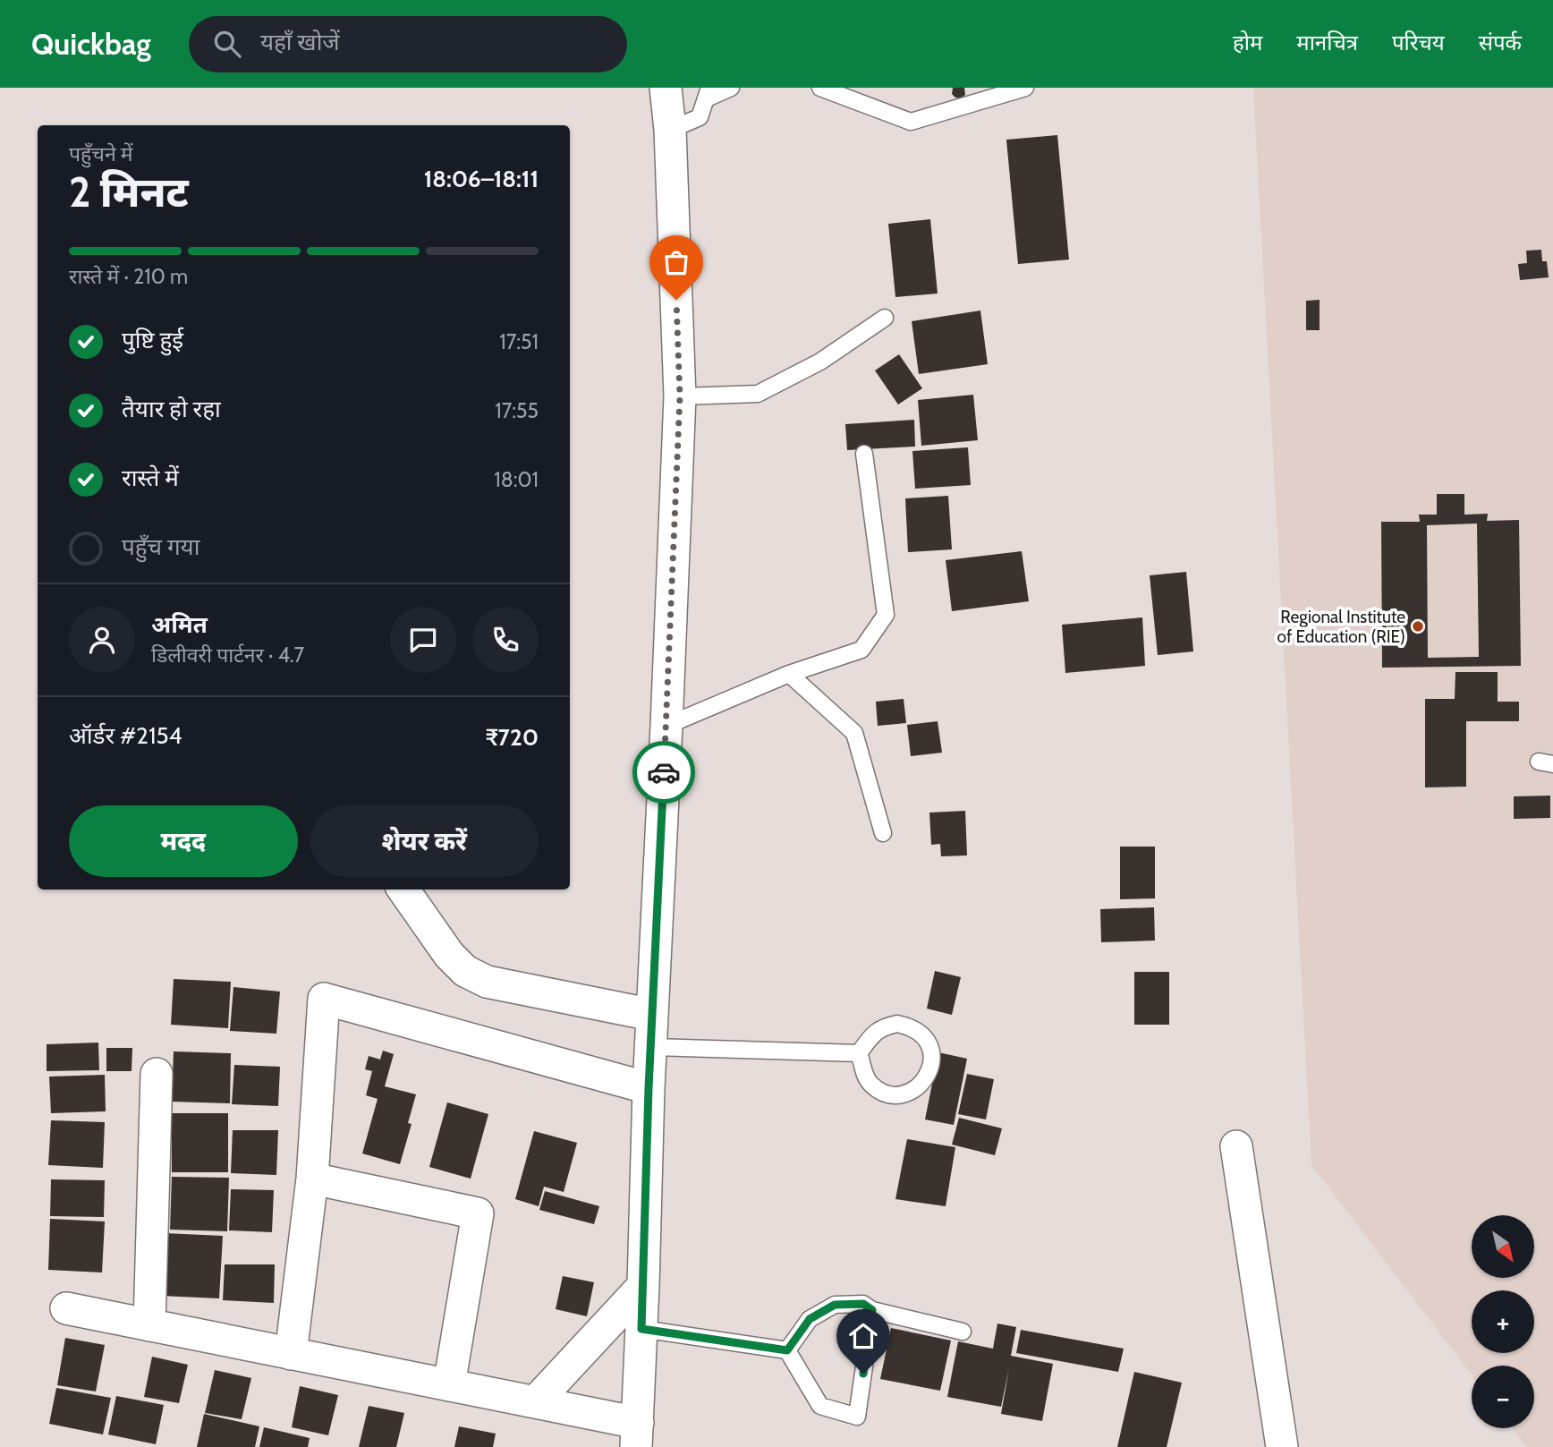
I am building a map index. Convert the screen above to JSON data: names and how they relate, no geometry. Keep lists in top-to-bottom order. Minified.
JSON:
{"places":["Regional Institute of Education (RIE)"],"north":"bottom right","page":{"header":"Quickbag","search":"यहाँ खोजें","nav":["होम","मानचित्र","परिचय","संपर्क"],"heading":["2 मिनट","पहुँचने में","18:06–18:11"],"panel":["अमित","डिलीवरी पार्टनर · 4.7","ऑर्डर #2154","₹720"],"bar":"रास्ते में · 210 m","list":[["पुष्टि हुई","17:51"],["तैयार हो रहा","17:55"],["रास्ते में","18:01"],"पहुँच गया"],"buttons":["मदद","शेयर करें"],"map_buttons":["+","−"]}}
